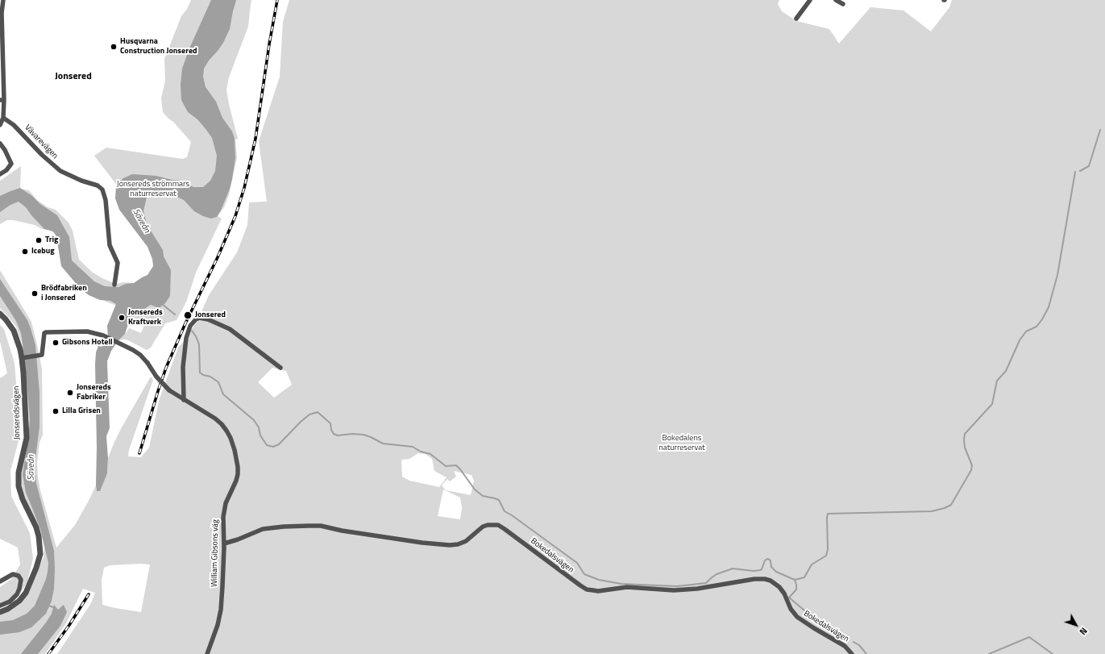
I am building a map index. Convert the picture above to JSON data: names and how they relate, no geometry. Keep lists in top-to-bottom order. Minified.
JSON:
{"streets":{"street":["Vävarevägen","Jonseredsvägen","William Gibsons väg","Bokedalsvägen"]},"crossings":[["Jonseredsvägen","William Gibsons väg"],["William Gibsons väg","Bokedalsvägen"]],"districts":["Jonsered"],"water":["Säveån"],"parks":["Jonsereds strömmars naturreservat","Bokedalens naturreservat"],"places":["Husqvarna Construction Jonsered","Trig","Icebug","Brödfabriken i Jonsered","Jonsered","Jonsereds Kraftverk","Gibsons Hotell","Jonsereds Fabriker","Lilla Grisen"],"north":"bottom right"}
